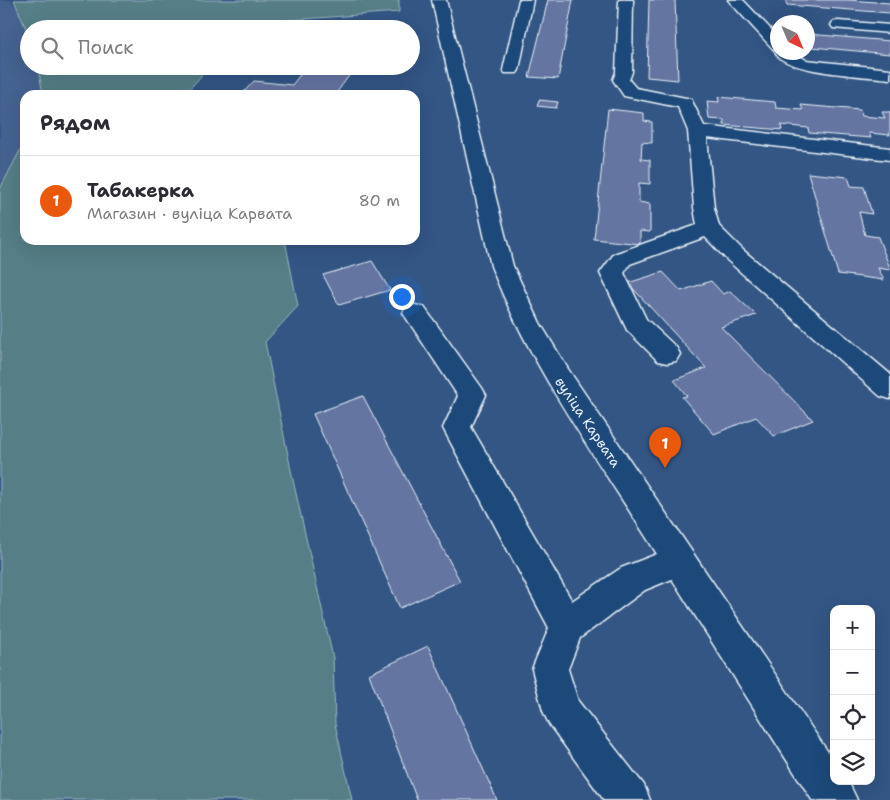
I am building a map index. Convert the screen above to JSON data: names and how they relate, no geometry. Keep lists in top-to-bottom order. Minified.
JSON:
{"streets":{"street":["вуліца Карвата"]},"north":"bottom right","page":{"search":"Поиск","heading":"Рядом","list":[{"mark":"1","name":"Табакерка","note":"Магазин · вуліца Карвата","value":"80 m"}],"pins":"1","map_buttons":["+","−"]}}
